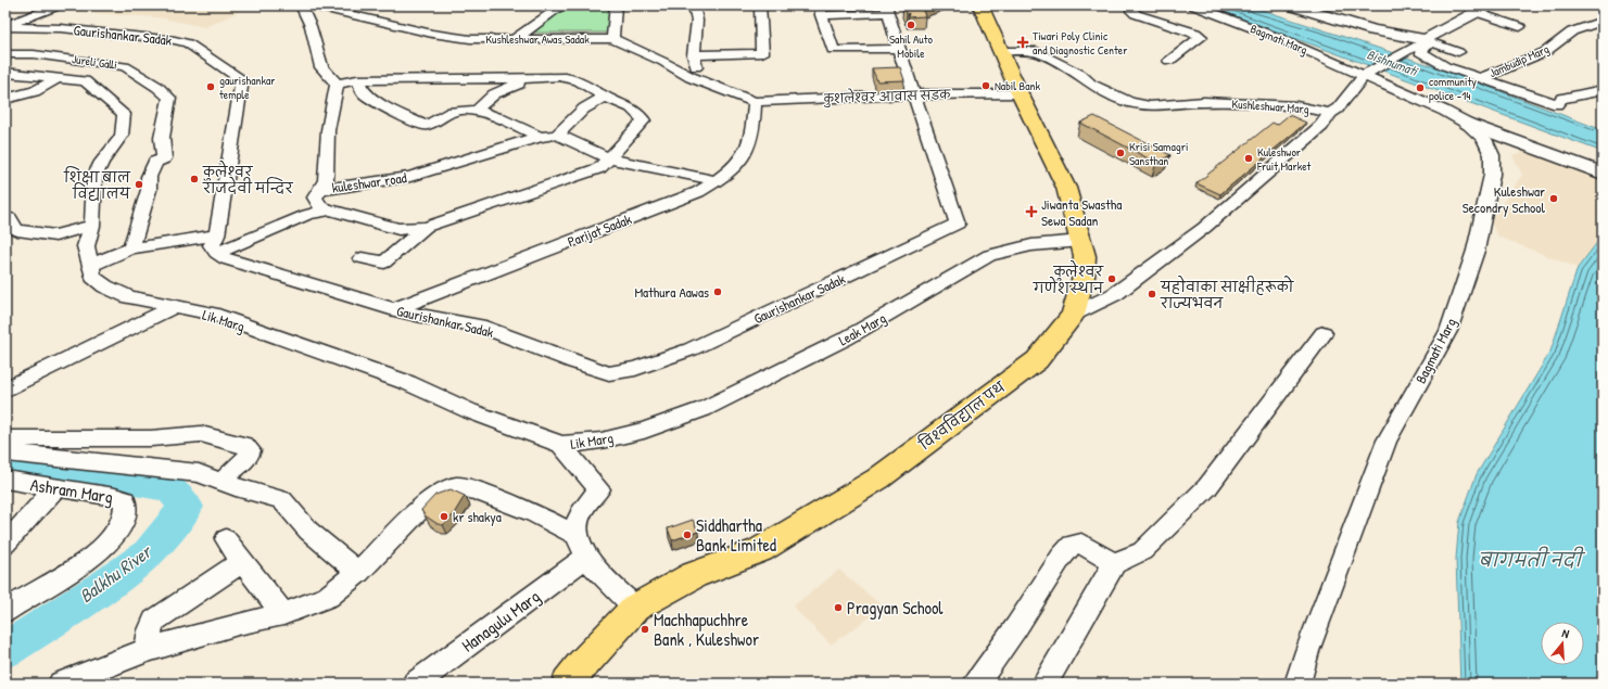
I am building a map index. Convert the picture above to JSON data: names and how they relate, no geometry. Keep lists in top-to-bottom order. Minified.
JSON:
{"streets":{"main road":["विश्वविद्याल पथ"],"street":["Gaurishankar Sadak","Kushleshwar Awas Sadak","Bagmati Marg","Jambudip Marg","Jureli Galli","कुशलेश्वर आवास सडक","Kushleshwar Marg","kuleshwar road","Parijat Sadak","Lik Marg","Leak Marg","Ashram Marg","Hanagulu Marg"]},"crossings":[["Gaurishankar Sadak","कुशलेश्वर आवास सडक"],["Gaurishankar Sadak","Parijat Sadak"],["Kushleshwar Awas Sadak","कुशलेश्वर आवास सडक"],["Kushleshwar Awas Sadak","Parijat Sadak"],["कुशलेश्वर आवास सडक","Parijat Sadak"],["कुशलेश्वर आवास सडक","विश्वविद्याल पथ"],["Kushleshwar Marg","विश्वविद्याल पथ"],["Lik Marg","Leak Marg"],["Leak Marg","विश्वविद्याल पथ"]],"water":["Bishnumati","बागमती नदी","Balkhu River"],"places":{"other":["Sahil Auto Mobile","Nabil Bank","gaurishankar temple","community police -14","Krisi Samagri Sansthan","Kuleshwor Fruit Market","कुलेश्वर राजदेवी मन्दिर","शिक्षा बाल विद्यालय","Kuleshwar Secondry School","कुलेश्वर गणेशस्थान","Mathura Aawas","यहोवाका साक्षीहरूको राज्यभवन","kr shakya","Siddhartha Bank Limited","Pragyan School","Machhapuchhre Bank , Kuleshwor"],"health":["Tiwari Poly Clinic and Diagnostic Center","Jiwanta Swastha Sewa Sadan"]},"north":"top"}
